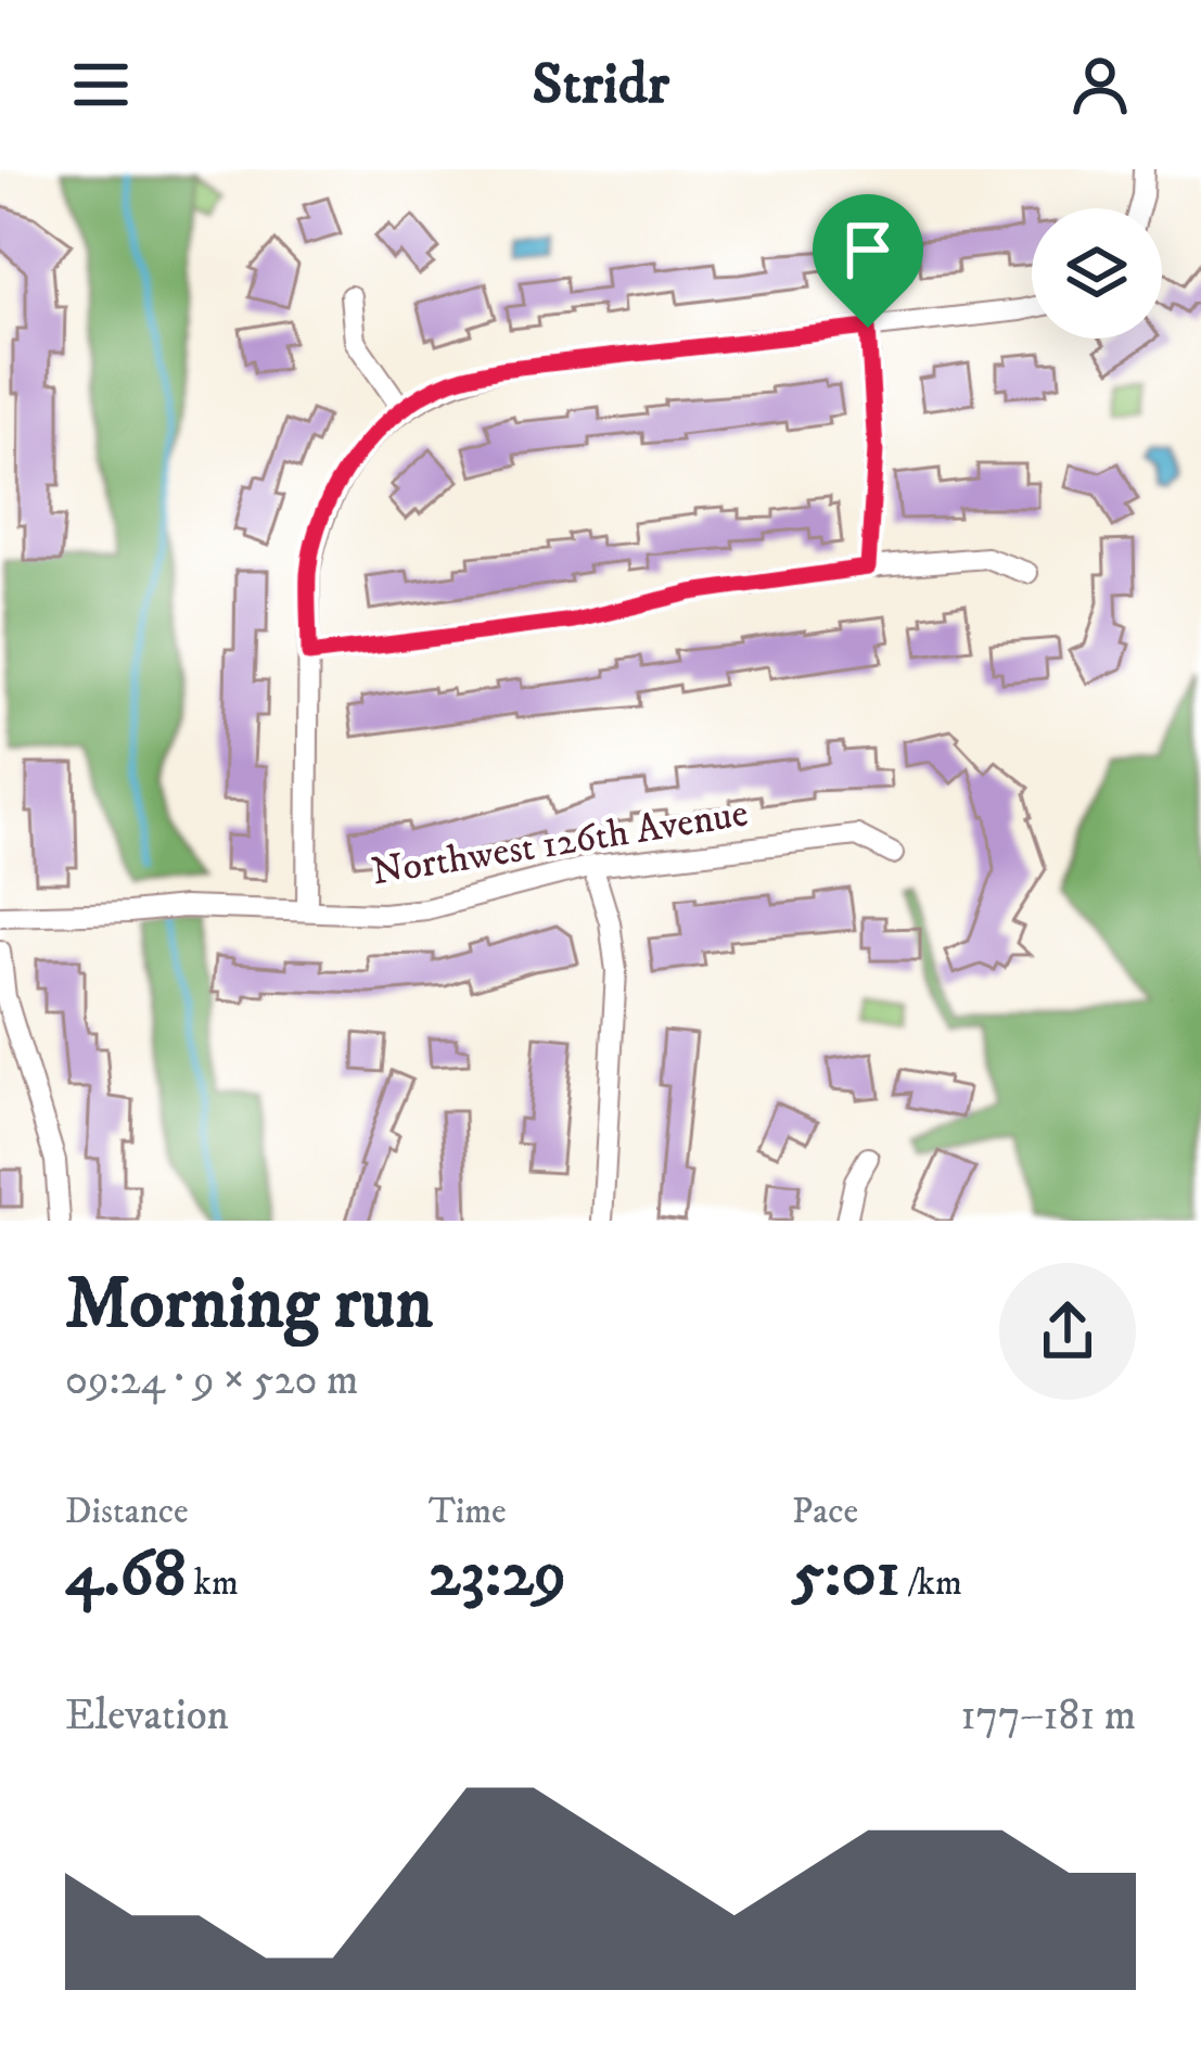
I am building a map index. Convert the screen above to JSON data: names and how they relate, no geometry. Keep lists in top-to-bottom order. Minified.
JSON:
{"streets":{"street":["Northwest 126th Avenue"]},"page":{"header":"Stridr","heading":["Morning run","09:24 · 9 × 520 m"],"stats":[["Distance","4.68 km"],["Time","23:29"],["Pace","5:01 /km"]],"chart":["Elevation","177–181 m"]}}
